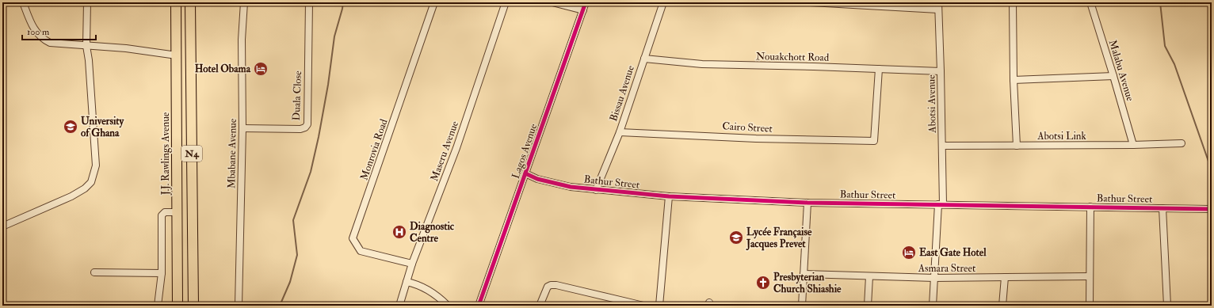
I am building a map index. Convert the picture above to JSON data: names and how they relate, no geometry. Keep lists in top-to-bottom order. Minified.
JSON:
{"streets":{"highway":["J.J. Rawlings Avenue","N4"],"street":["Nouakchott Road","Malabu Avenue","Bissau Avenue","Duala Close","Abotsi Avenue","Cairo Street","Abotsi Link","Monrovia Road","Maseru Avenue","Lagos Avenue","Mbabane Avenue","Bathur Street","Asmara Street"]},"crossings":[["Nouakchott Road","Bissau Avenue"],["Nouakchott Road","Abotsi Avenue"],["Nouakchott Road","Cairo Street"],["Malabu Avenue","Abotsi Link"],["Bissau Avenue","Cairo Street"],["Bissau Avenue","Bathur Street"],["Duala Close","Mbabane Avenue"],["Abotsi Avenue","Abotsi Link"],["Abotsi Avenue","Bathur Street"],["Abotsi Avenue","Asmara Street"],["Monrovia Road","Maseru Avenue"],["Lagos Avenue","Bathur Street"]],"places":{"hotel":["Hotel Obama","East Gate Hotel"],"school or university":["University of Ghana","Lycée Française Jacques Prevet"],"hospital":["Diagnostic Centre"],"church":["Presbyterian Church Shiashie"]},"scale_bar":"100 m"}
